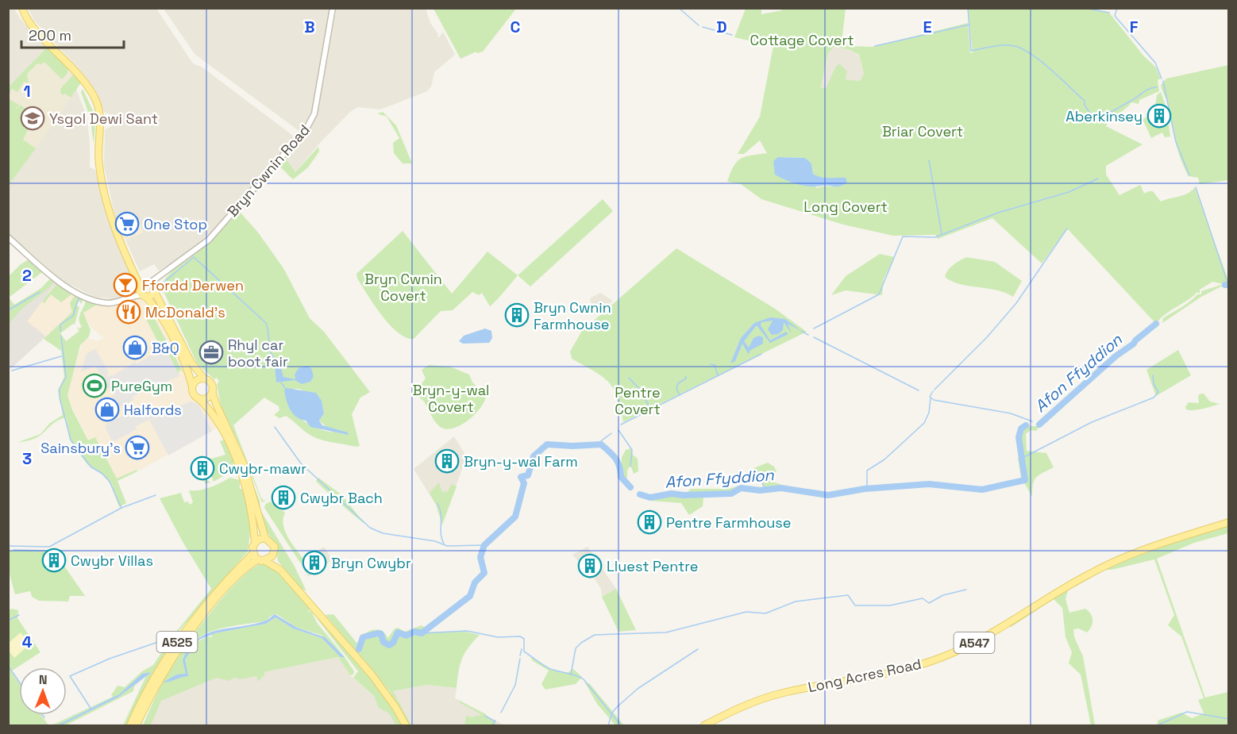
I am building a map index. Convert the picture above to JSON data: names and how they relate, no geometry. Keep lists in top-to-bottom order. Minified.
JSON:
{"streets":{"main road":["A525","A547","Long Acres Road"],"street":["Bryn Cwnin Road"]},"water":["Afon Ffyddion"],"parks":["Cottage Covert","Briar Covert","Long Covert","Bryn Cwnin Covert","Bryn-y-wal Covert","Pentre Covert"],"places":{"building":["Aberkinsey","Bryn Cwnin Farmhouse","Bryn-y-wal Farm","Cwybr-mawr","Cwybr Bach","Pentre Farmhouse","Cwybr Villas","Bryn Cwybr","Lluest Pentre"],"school or university":["Ysgol Dewi Sant"],"supermarket":["One Stop","Sainsbury's"],"bar":["Ffordd Derwen"],"restaurant":["McDonald's"],"shop":["B&Q","Halfords"],"office":["Rhyl car boot fair"],"sports":["PureGym"]},"scale_bar":"200 m","north":"top","grid":{"columns":["B","C","D","E","F"],"rows":["1","2","3","4"]}}
